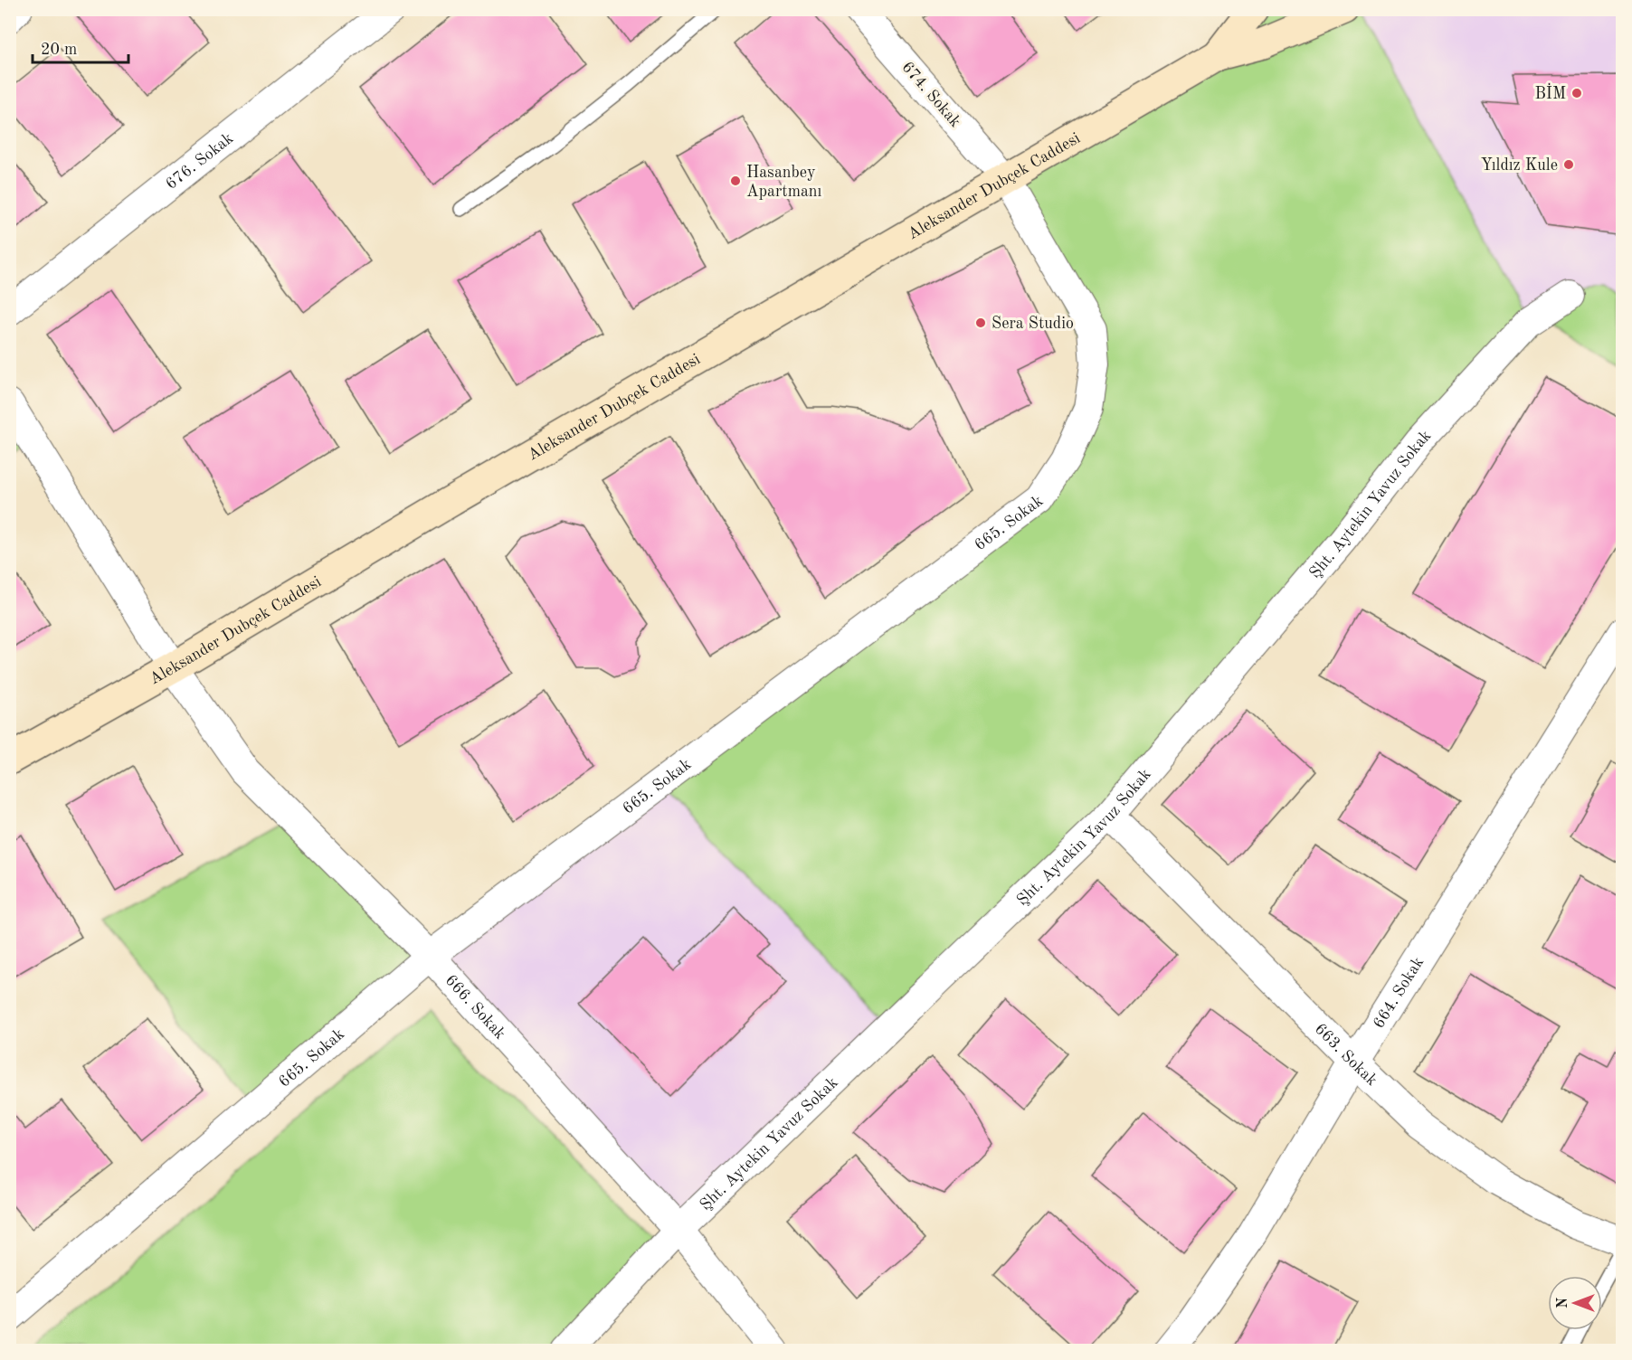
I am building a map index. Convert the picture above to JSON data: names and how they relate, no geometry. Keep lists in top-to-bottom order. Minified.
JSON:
{"streets":{"main road":["Aleksander Dubçek Caddesi"],"street":["674. Sokak","676. Sokak","Şht. Aytekin Yavuz Sokak","665. Sokak","664. Sokak","666. Sokak","663. Sokak"]},"crossings":[["674. Sokak","Aleksander Dubçek Caddesi"],["674. Sokak","665. Sokak"],["Aleksander Dubçek Caddesi","665. Sokak"],["Aleksander Dubçek Caddesi","666. Sokak"],["Şht. Aytekin Yavuz Sokak","666. Sokak"],["Şht. Aytekin Yavuz Sokak","663. Sokak"],["665. Sokak","666. Sokak"],["664. Sokak","663. Sokak"]],"places":["BİM","Yıldız Kule","Hasanbey Apartmanı","Sera Studio"],"scale_bar":"20 m","north":"left"}
